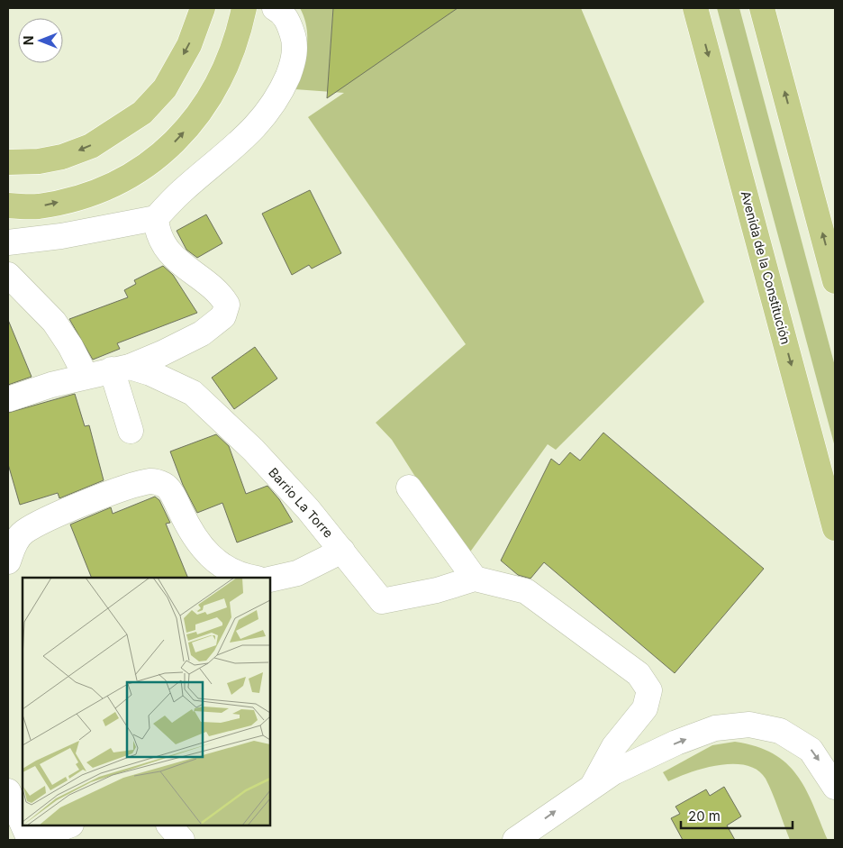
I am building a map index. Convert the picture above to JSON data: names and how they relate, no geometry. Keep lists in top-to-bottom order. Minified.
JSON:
{"streets":{"main road":["Avenida de la Constitución"],"street":["Barrio La Torre"]},"scale_bar":"20 m","north":"left"}
